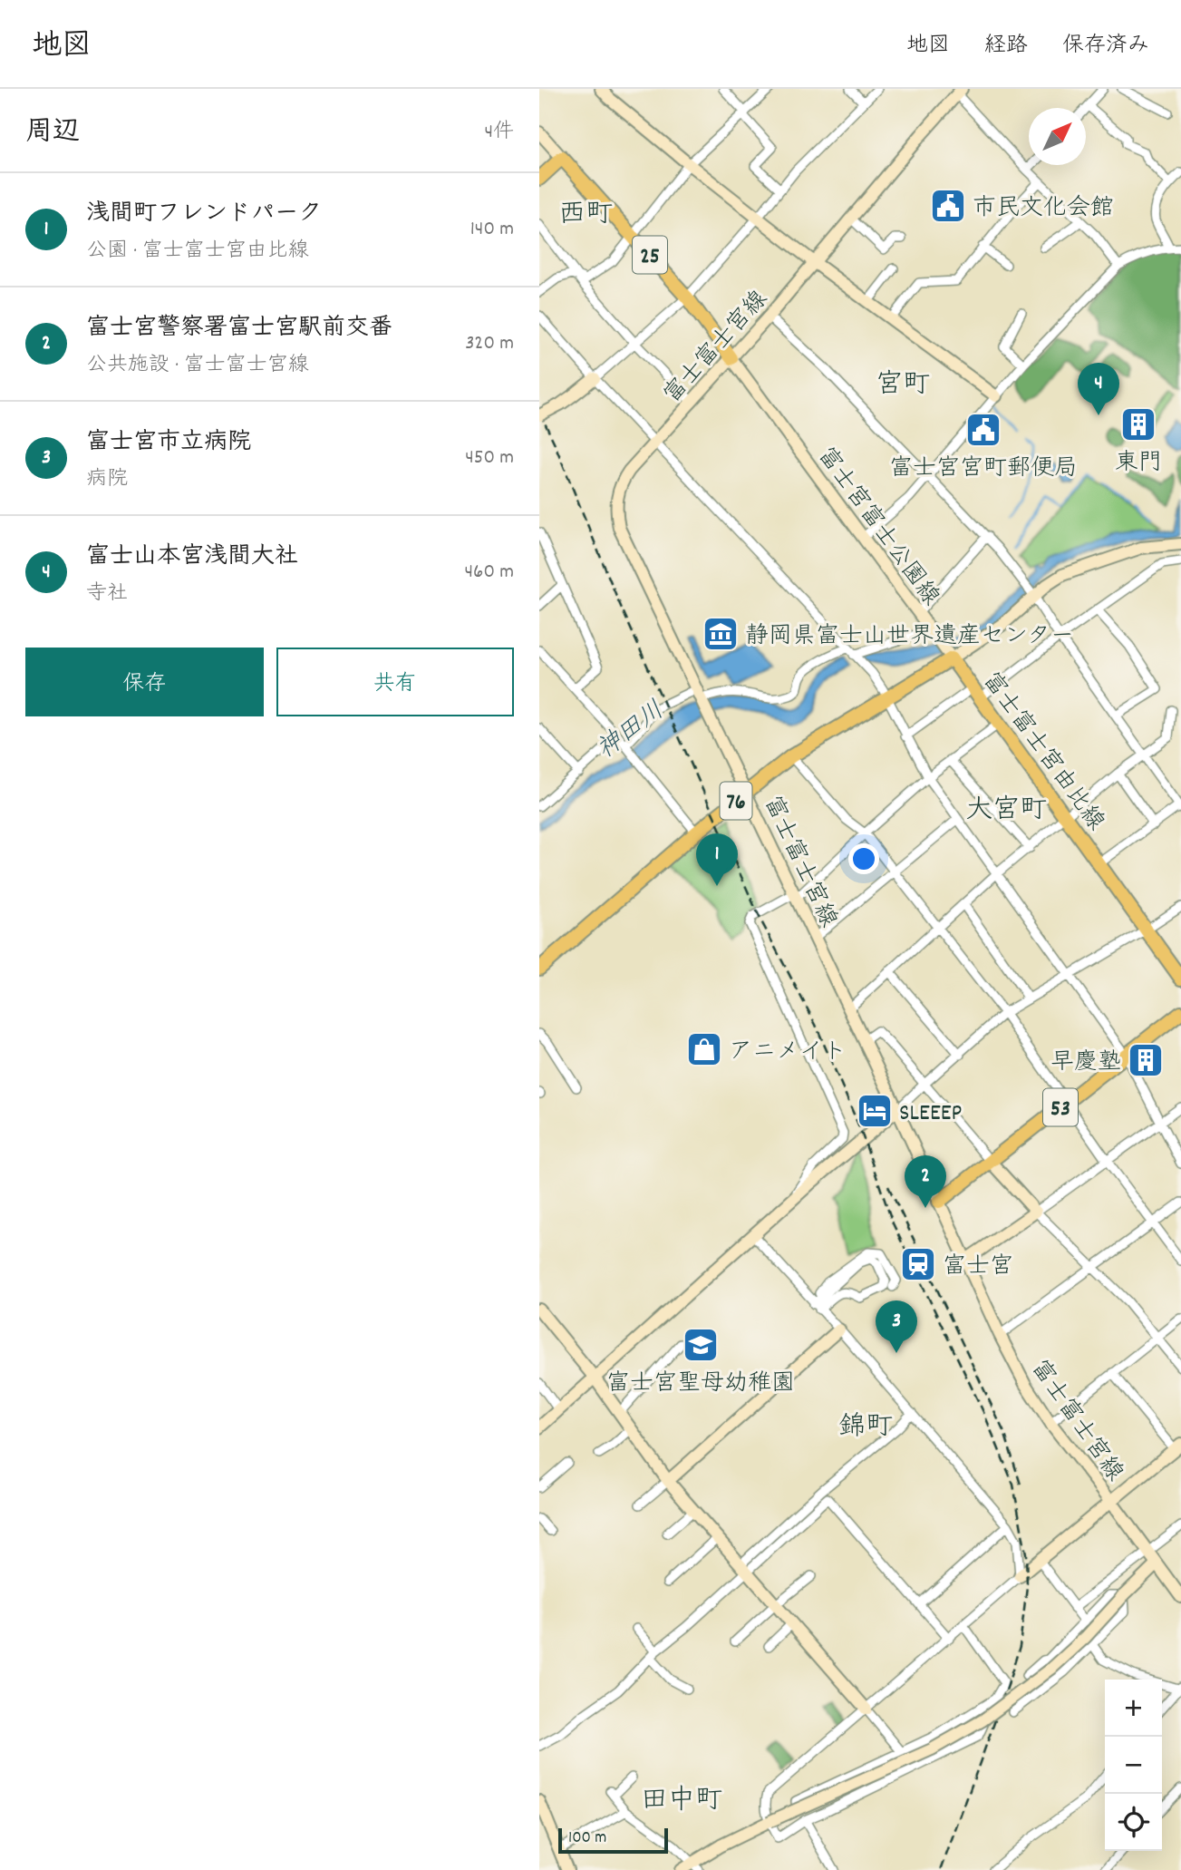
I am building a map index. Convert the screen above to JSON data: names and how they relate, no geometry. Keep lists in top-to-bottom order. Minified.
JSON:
{"streets":{"main road":["25","富士富士宮由比線","76","53"],"street":["富士富士宮線","富士宮富士公園線"]},"crossings":[["25","富士富士宮線"],["25","富士宮富士公園線"],["富士富士宮線","富士宮富士公園線"],["富士富士宮線","富士富士宮由比線"],["富士富士宮線","53"],["富士宮富士公園線","富士富士宮由比線"]],"districts":["西町","宮町","大宮町","錦町","田中町"],"water":["神田川"],"places":{"public building":["市民文化会館","富士宮宮町郵便局"],"building":["東門","早慶塾"],"museum":["静岡県富士山世界遺産センター"],"shop":["アニメイト"],"hotel":["SLEEEP"],"station":["富士宮"],"school or university":["富士宮聖母幼稚園"]},"scale_bar":"100 m","north":"top right","page":{"header":"地図","nav":["地図","経路","保存済み"],"heading":["周辺","4件"],"list":[{"mark":"1","name":"浅間町フレンドパーク","note":"公園 · 富士富士宮由比線","value":"140 m"},{"mark":"2","name":"富士宮警察署富士宮駅前交番","note":"公共施設 · 富士富士宮線","value":"320 m"},{"mark":"3","name":"富士宮市立病院","note":"病院","value":"450 m"},{"mark":"4","name":"富士山本宮浅間大社","note":"寺社","value":"460 m"}],"pins":["4","1","2","3"],"buttons":["保存","共有"],"map_buttons":["+","−"],"scale":"100 m"}}
